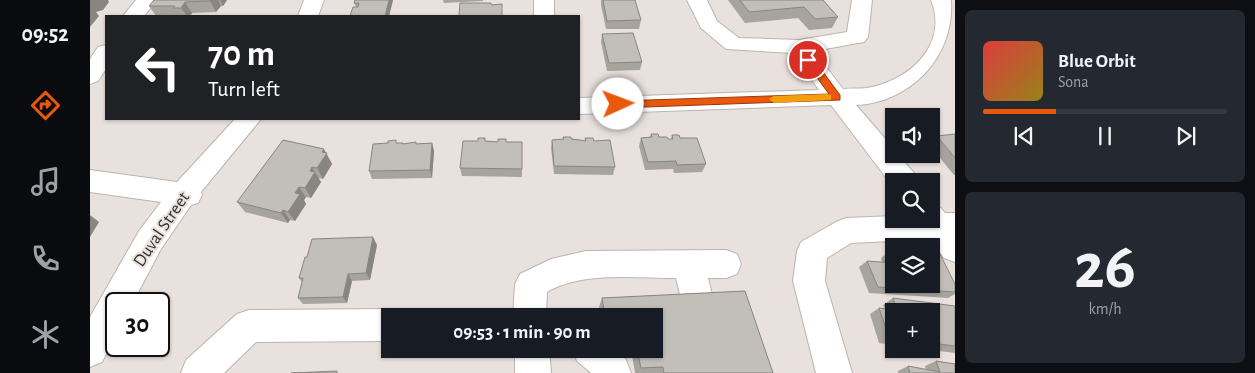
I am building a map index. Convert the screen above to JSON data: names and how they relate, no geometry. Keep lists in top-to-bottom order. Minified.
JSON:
{"streets":{"street":["Duval Street"]},"page":{"tabs":"09:52","turn":["70 m","Turn left"],"song":["Blue Orbit","Sona"],"map_buttons":"+","tile":["26","km/h"],"limit":"30","trip":"09:53 · 1 min · 90 m"}}
